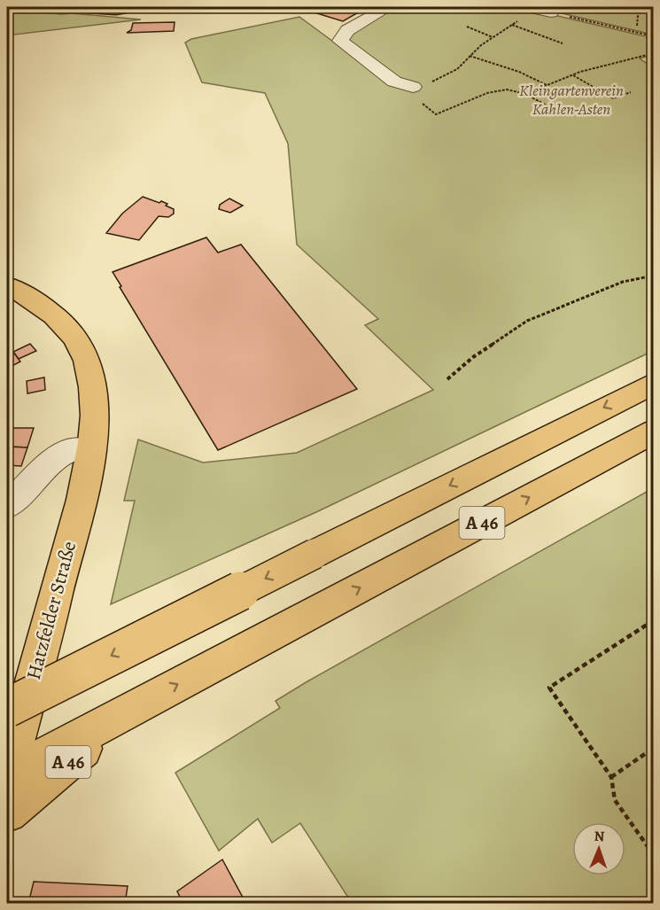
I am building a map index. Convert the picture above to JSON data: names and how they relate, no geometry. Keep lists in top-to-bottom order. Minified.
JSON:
{"streets":{"main road":["A 46","Hatzfelder Straße"]},"parks":["Kleingartenverein Kahlen-Asten"],"north":"top"}
